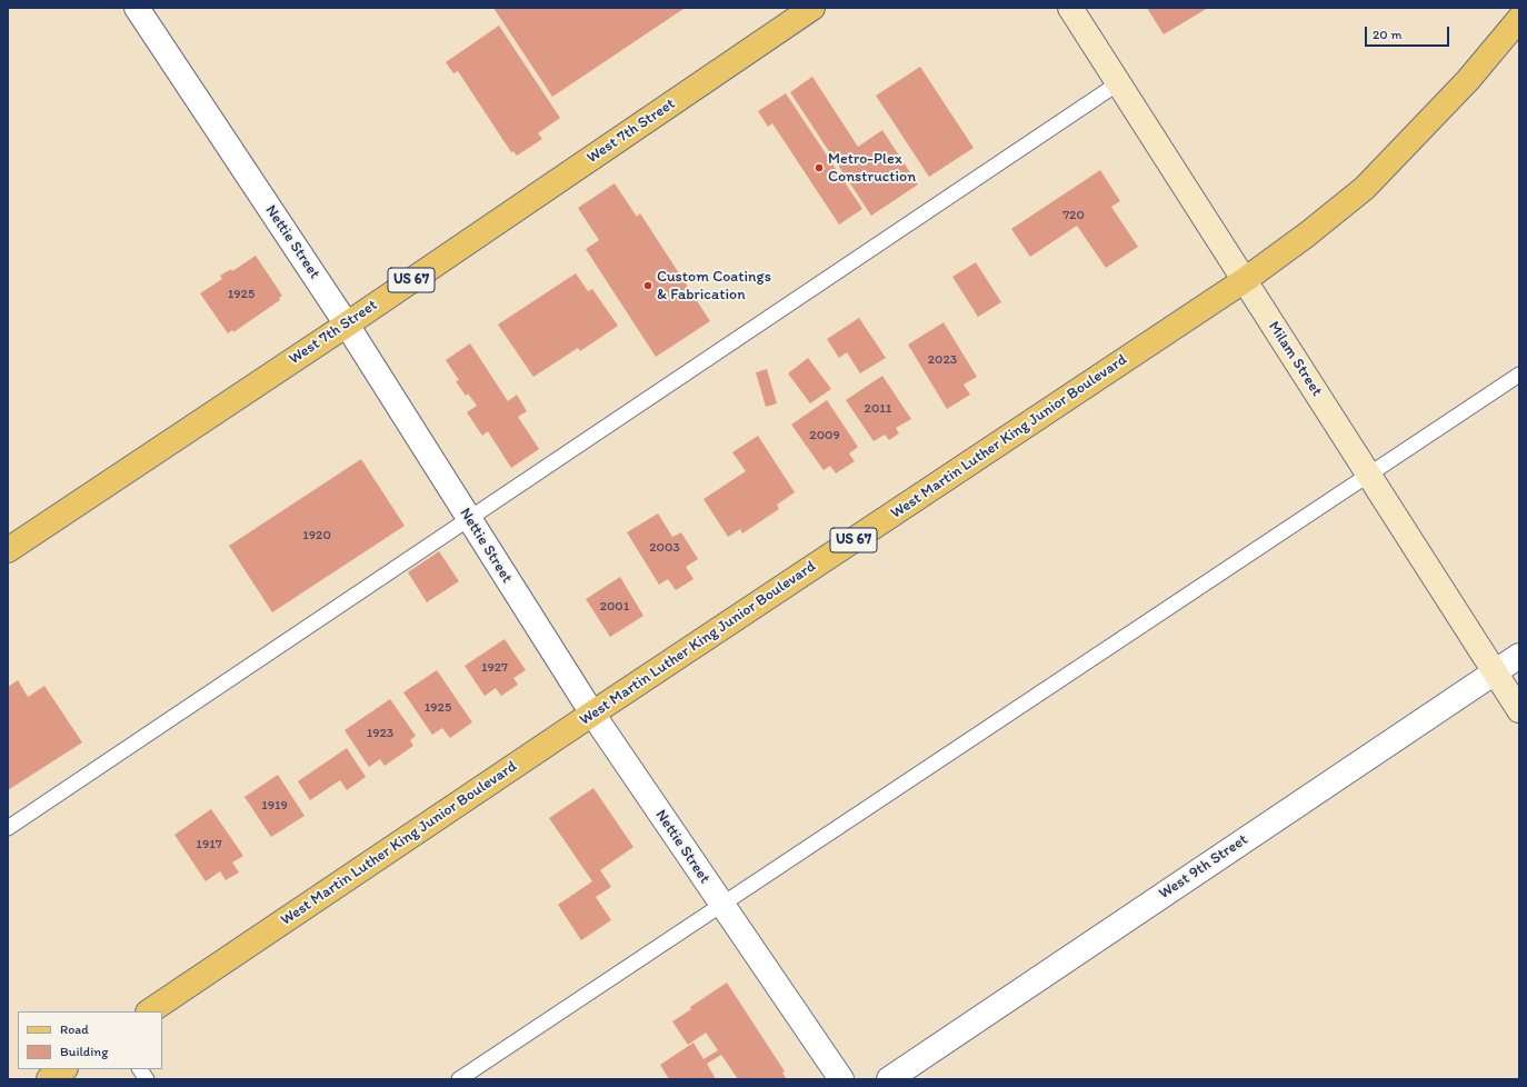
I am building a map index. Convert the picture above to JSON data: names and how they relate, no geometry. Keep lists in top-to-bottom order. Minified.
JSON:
{"streets":{"main road":["West 7th Street","US 67","West Martin Luther King Junior Boulevard"],"street":["Nettie Street","Milam Street","West 9th Street"]},"crossings":[["West 7th Street","Nettie Street"],["Nettie Street","West Martin Luther King Junior Boulevard"],["Milam Street","West Martin Luther King Junior Boulevard"],["Milam Street","West 9th Street"]],"places":["Metro-Plex Construction","Custom Coatings & Fabrication"],"house_numbers":["720","1925","2023","2011","2009","1920","2003","2001","1927","1925","1923","1919","1917"],"legend":["Road","Building"],"scale_bar":"20 m"}
